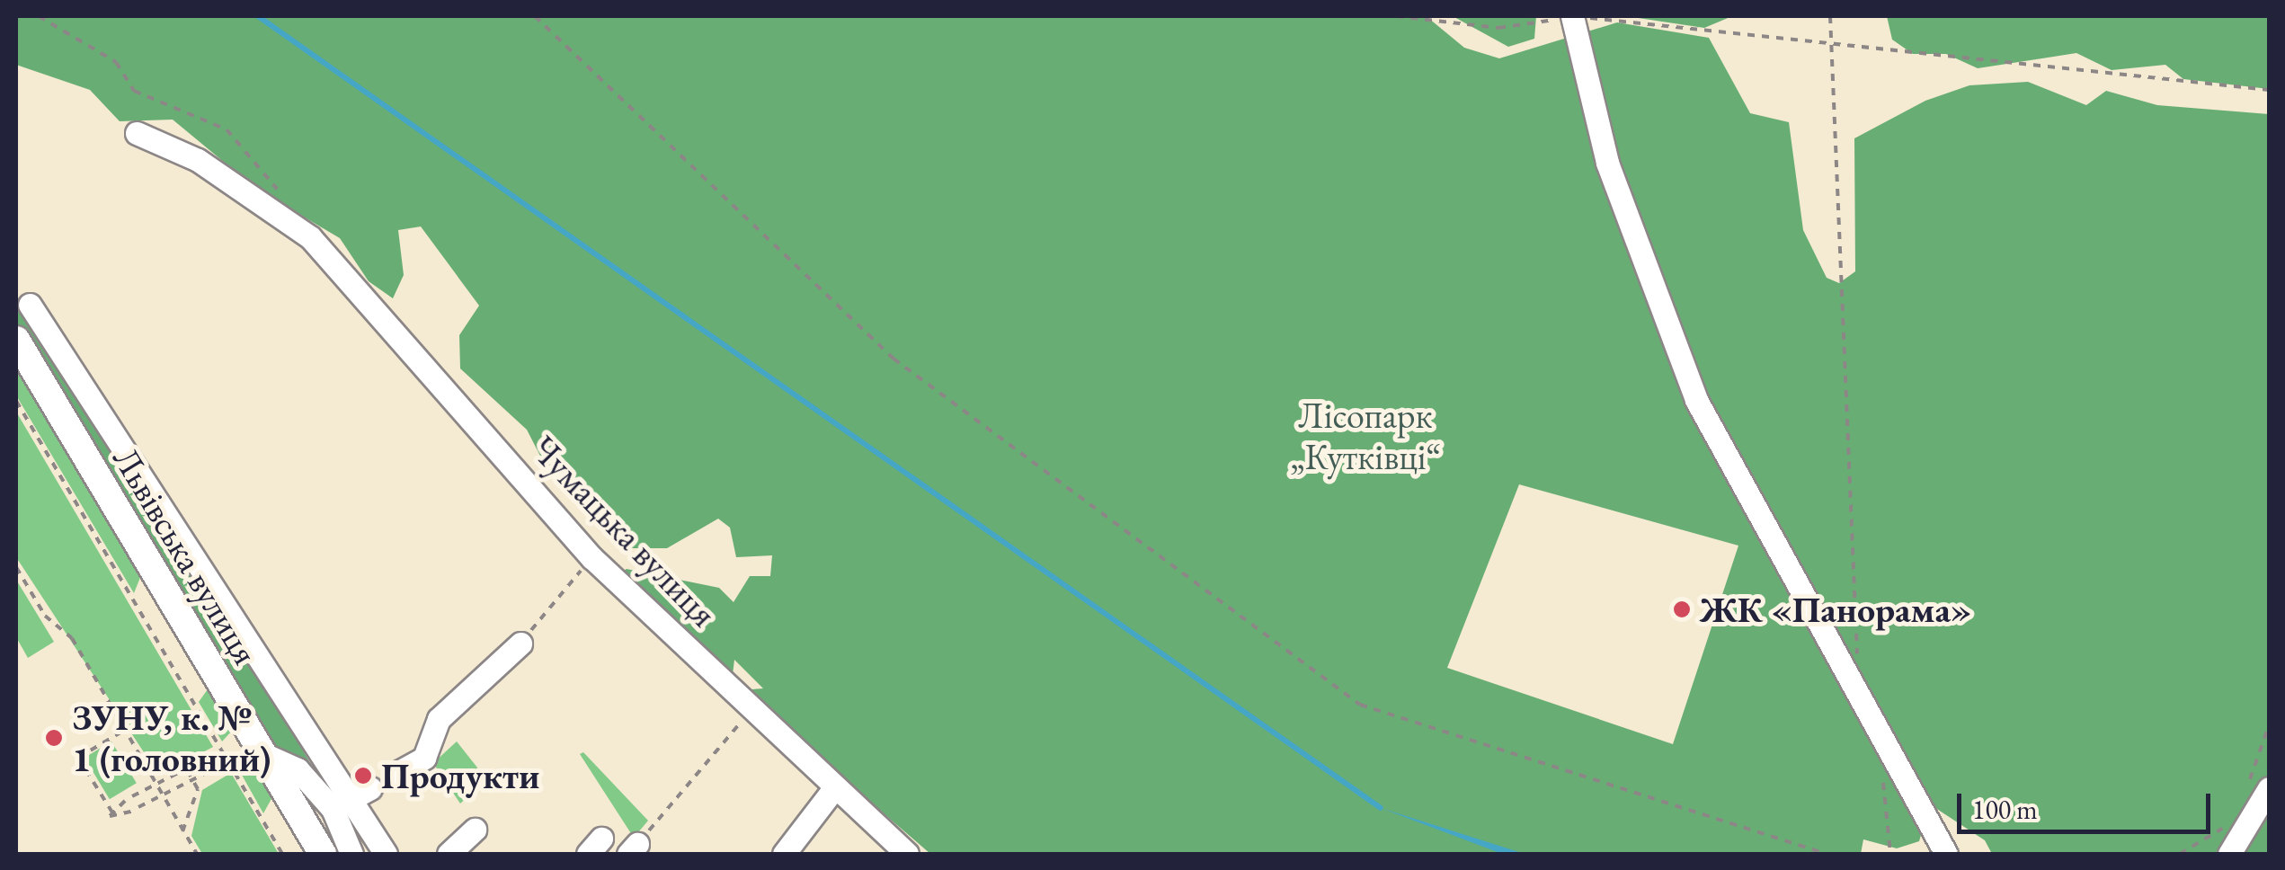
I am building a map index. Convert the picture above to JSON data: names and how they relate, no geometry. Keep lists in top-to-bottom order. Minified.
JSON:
{"streets":{"main road":["Львівська вулиця"],"street":["Чумацька вулиця"]},"parks":["Лісопарк „Кутківці“"],"places":["ЖК «Панорама»","ЗУНУ, к. № 1 (головний)","Продукти"],"scale_bar":"100 m"}
